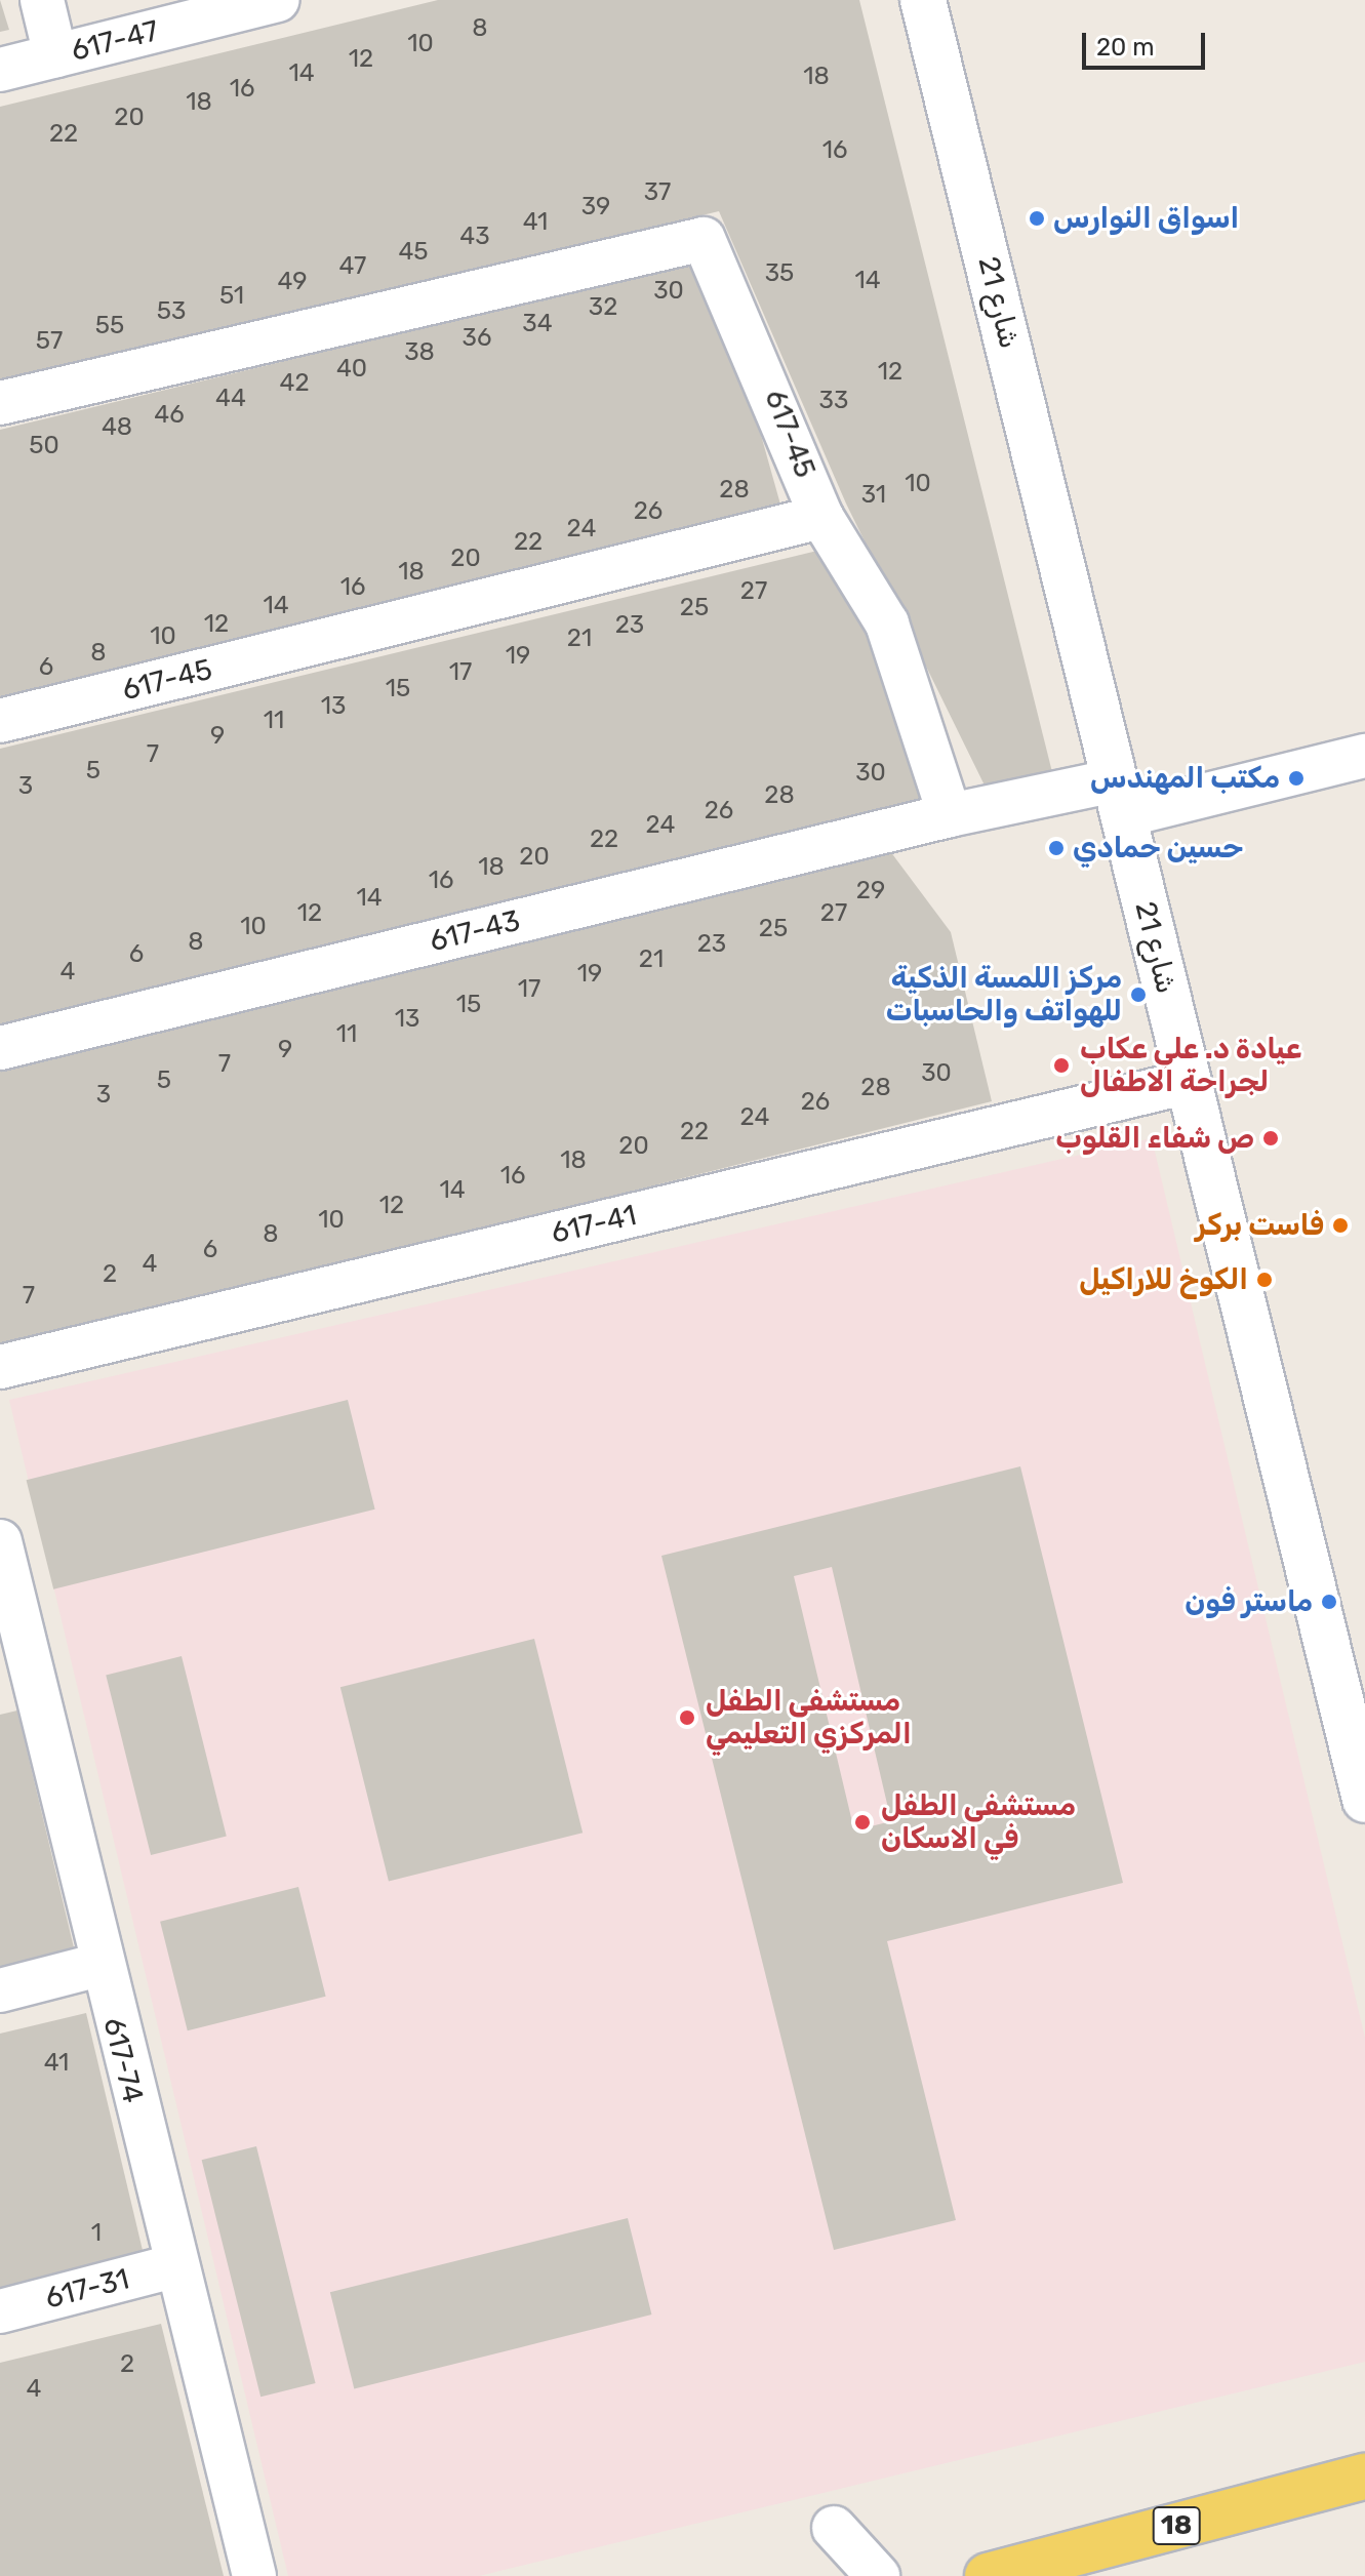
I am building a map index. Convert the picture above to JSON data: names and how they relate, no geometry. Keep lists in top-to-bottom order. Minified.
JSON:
{"streets":{"main road":["18"],"street":["617-47","شارع 21","617-45","617-43","617-41","617-74","617-31"]},"crossings":[["شارع 21","617-43"],["شارع 21","617-41"],["617-74","617-31"]],"places":["اسواق النوارس","مكتب المهندس","حسين حمادي","مركز اللمسة الذكية للهواتف والحاسبات","عيادة د. علي عكاب لجراحة الاطفال","ص شفاء القلوب","فاست بركر","الكوخ للاراكيل","ماستر فون","مستشفى الطفل المركزي التعليمي","مستشفى الطفل في الاسكان"],"house_numbers":["8","10","12","14","18","16","18","20","22","16","37","39","41","43","45","47","35","14","49","30","51","32","53","34","55","36","57","38","40","12","42","44","33","46","48","50","10","28","31","26","24","22","20","18","16","27","14","25","12","23","10","21","8","19","6","17","15","13","11","9","7","5","30","3","28","26","24","22","20","18","16","29","14","12","27","10","25","8","23","6","21","4","19","17","15","13","11","9","7","30","5","28","3","26","24","22","20","18","16","14","12","10","8","6","4","2","7","41","1","2","4"],"scale_bar":"20 m"}
